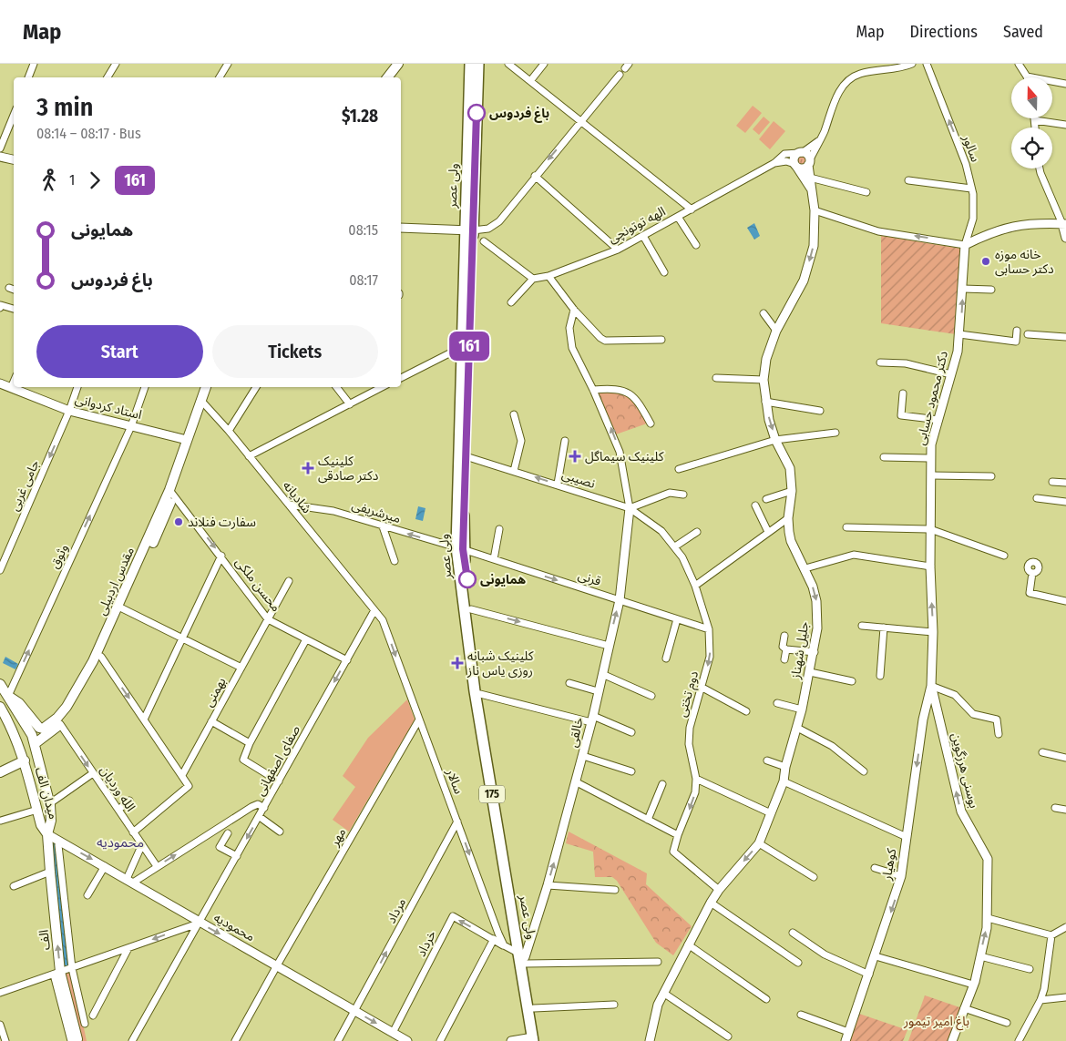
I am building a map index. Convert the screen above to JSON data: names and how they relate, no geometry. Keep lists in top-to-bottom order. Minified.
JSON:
{"streets":{"main road":["ولی عصر","مقدس اردبیلی","میدان الف","175","الف"],"street":["سالور","الهه توتونچی","دکتر محمود حسابی","استاد کردوانی","نصیبی","جامی غربی","شادیانه","میرشریفی","وثوق","قرنی","محسن ملکی","جلیل شهناز","بهمنی","دوم تختی","خالقی","صفای اصفهانی","بوسنی هرزگوین","سالار","الله وردیان","مهر","کوهیار","مرداد","محمودیه","خرداد"]},"crossings":[["سالور","دکتر محمود حسابی"],["ولی عصر","نصیبی"],["ولی عصر","میرشریفی"],["ولی عصر","قرنی"],["ولی عصر","خالقی"],["الهه توتونچی","جلیل شهناز"],["دکتر محمود حسابی","بوسنی هرزگوین"],["دکتر محمود حسابی","کوهیار"],["استاد کردوانی","جامی غربی"],["استاد کردوانی","وثوق"],["استاد کردوانی","مقدس اردبیلی"],["نصیبی","دوم تختی"],["نصیبی","خالقی"],["شادیانه","میرشریفی"],["شادیانه","مقدس اردبیلی"],["شادیانه","صفای اصفهانی"],["شادیانه","سالار"],["میرشریفی","قرنی"],["وثوق","مقدس اردبیلی"],["قرنی","دوم تختی"],["قرنی","خالقی"],["مقدس اردبیلی","محسن ملکی"],["مقدس اردبیلی","الله وردیان"],["مقدس اردبیلی","میدان الف"],["محسن ملکی","بهمنی"],["محسن ملکی","صفای اصفهانی"],["جلیل شهناز","دوم تختی"],["دوم تختی","خالقی"],["صفای اصفهانی","سالار"],["صفای اصفهانی","محمودیه"],["بوسنی هرزگوین","کوهیار"],["سالار","مهر"],["سالار","مرداد"],["سالار","خرداد"],["میدان الف","محمودیه"],["میدان الف","الف"],["مهر","محمودیه"],["مرداد","محمودیه"],["محمودیه","الف"],["محمودیه","خرداد"]],"one_way":["سالور","جامی غربی","میرشریفی","وثوق","بوسنی هرزگوین","سالار","کوهیار","مرداد","محمودیه","الف"],"districts":["محمودیه"],"parks":["باغ امیر تیمور"],"places":{"other":["باغ فردوس","خانه موزه دکتر حسابی","سفارت فنلاند","همایونی"],"health":["کلینیک سیماگل","کلینیک دکتر صادقی","کلینیک شبانه روزی یاس ناز"]},"lines":["bus line 161"],"north":"top","page":{"header":"Map","nav":["Map","Directions","Saved"],"on_map":"161","heading":["3 min","08:14 – 08:17 · Bus","$1.28"],"legs":["1","161"],"list":[{"name":"همایونی","value":"08:15"},{"name":"باغ فردوس","value":"08:17"}],"buttons":["Start","Tickets"]}}
